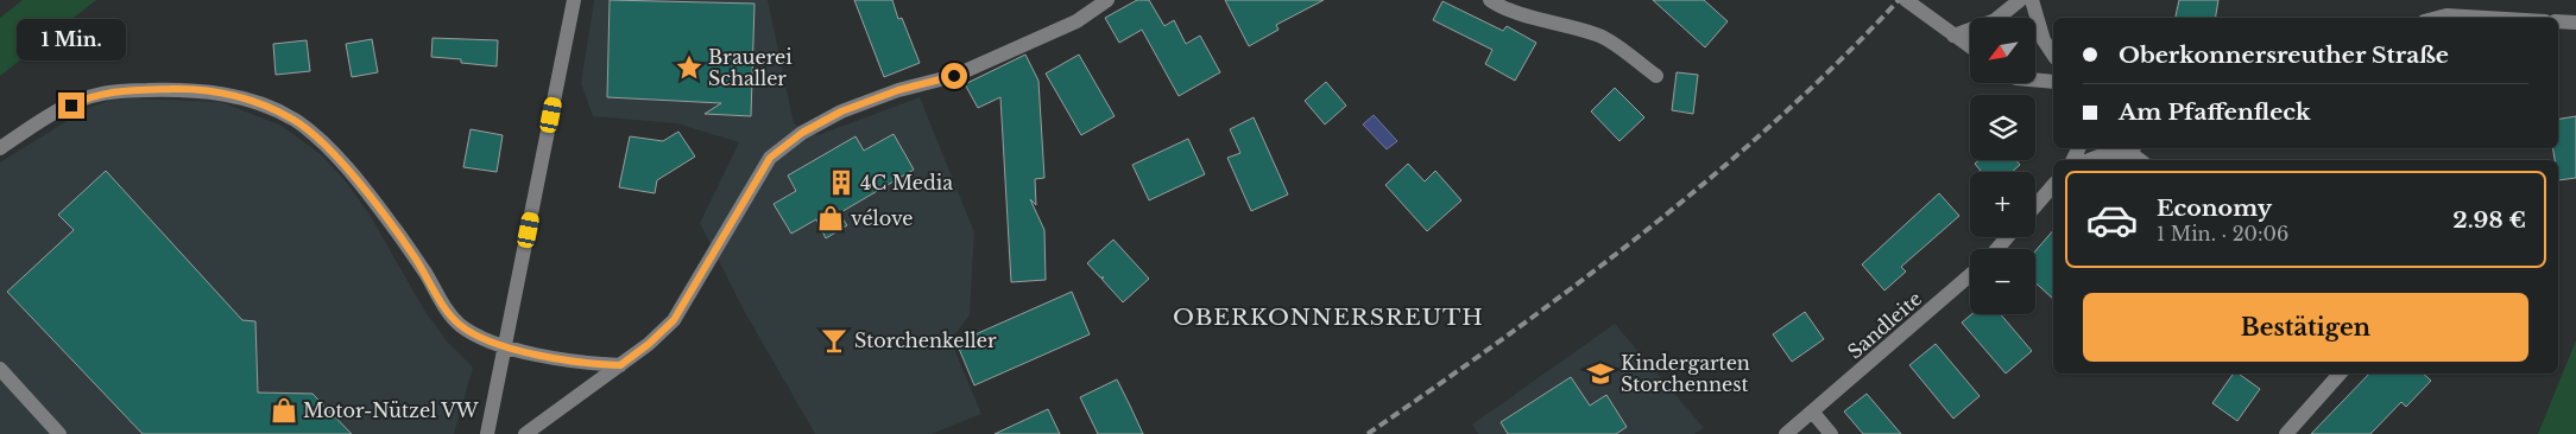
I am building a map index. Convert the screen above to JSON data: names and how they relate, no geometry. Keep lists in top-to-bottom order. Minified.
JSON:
{"streets":{"street":["Sandleite"]},"districts":["OBERKONNERSREUTH"],"places":{"place":["Brauerei Schaller"],"building":["4C Media"],"shop":["vélove","Motor-Nützel VW"],"bar":["Storchenkeller"],"school or university":["Kindergarten Storchennest"]},"north":"bottom left","page":{"map_buttons":["+","−"],"banner":["Oberkonnersreuther Straße","Am Pfaffenfleck"],"bubble":"1 Min.","list":[{"name":"Economy","note":"1 Min. · 20:06","value":"2.98 €"}],"buttons":"Bestätigen"}}
